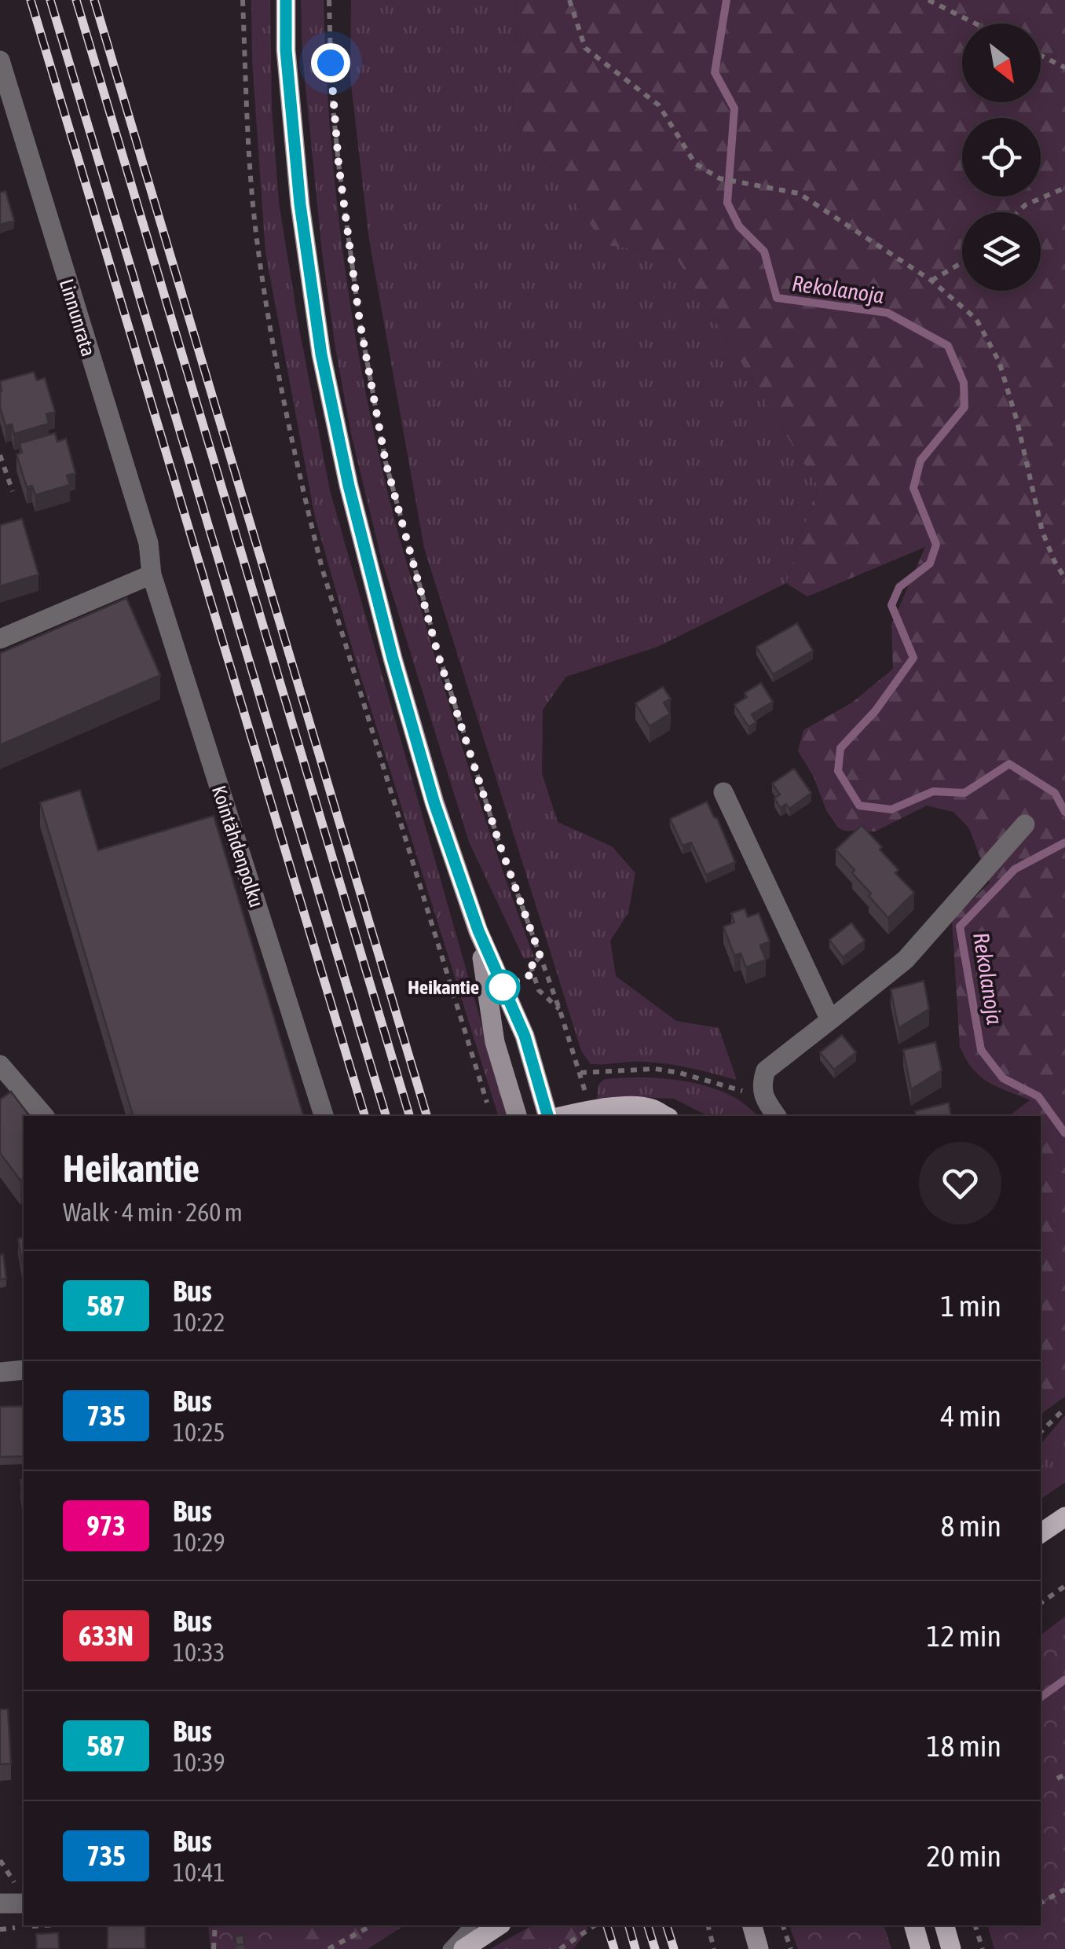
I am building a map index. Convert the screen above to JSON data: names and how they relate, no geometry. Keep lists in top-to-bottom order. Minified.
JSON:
{"streets":{"street":["Linnunrata","Kointähdenpolku"]},"crossings":[["Linnunrata","Kointähdenpolku"]],"water":["Rekolanoja"],"places":["Heikantie"],"lines":["bus line 587"],"north":"bottom right","page":{"heading":["Heikantie","Walk · 4 min · 260 m"],"list":[{"mark":"587","name":"Bus","note":"10:22","value":"1 min"},{"mark":"735","name":"Bus","note":"10:25","value":"4 min"},{"mark":"973","name":"Bus","note":"10:29","value":"8 min"},{"mark":"633N","name":"Bus","note":"10:33","value":"12 min"},{"mark":"587","name":"Bus","note":"10:39","value":"18 min"},{"mark":"735","name":"Bus","note":"10:41","value":"20 min"}]}}
